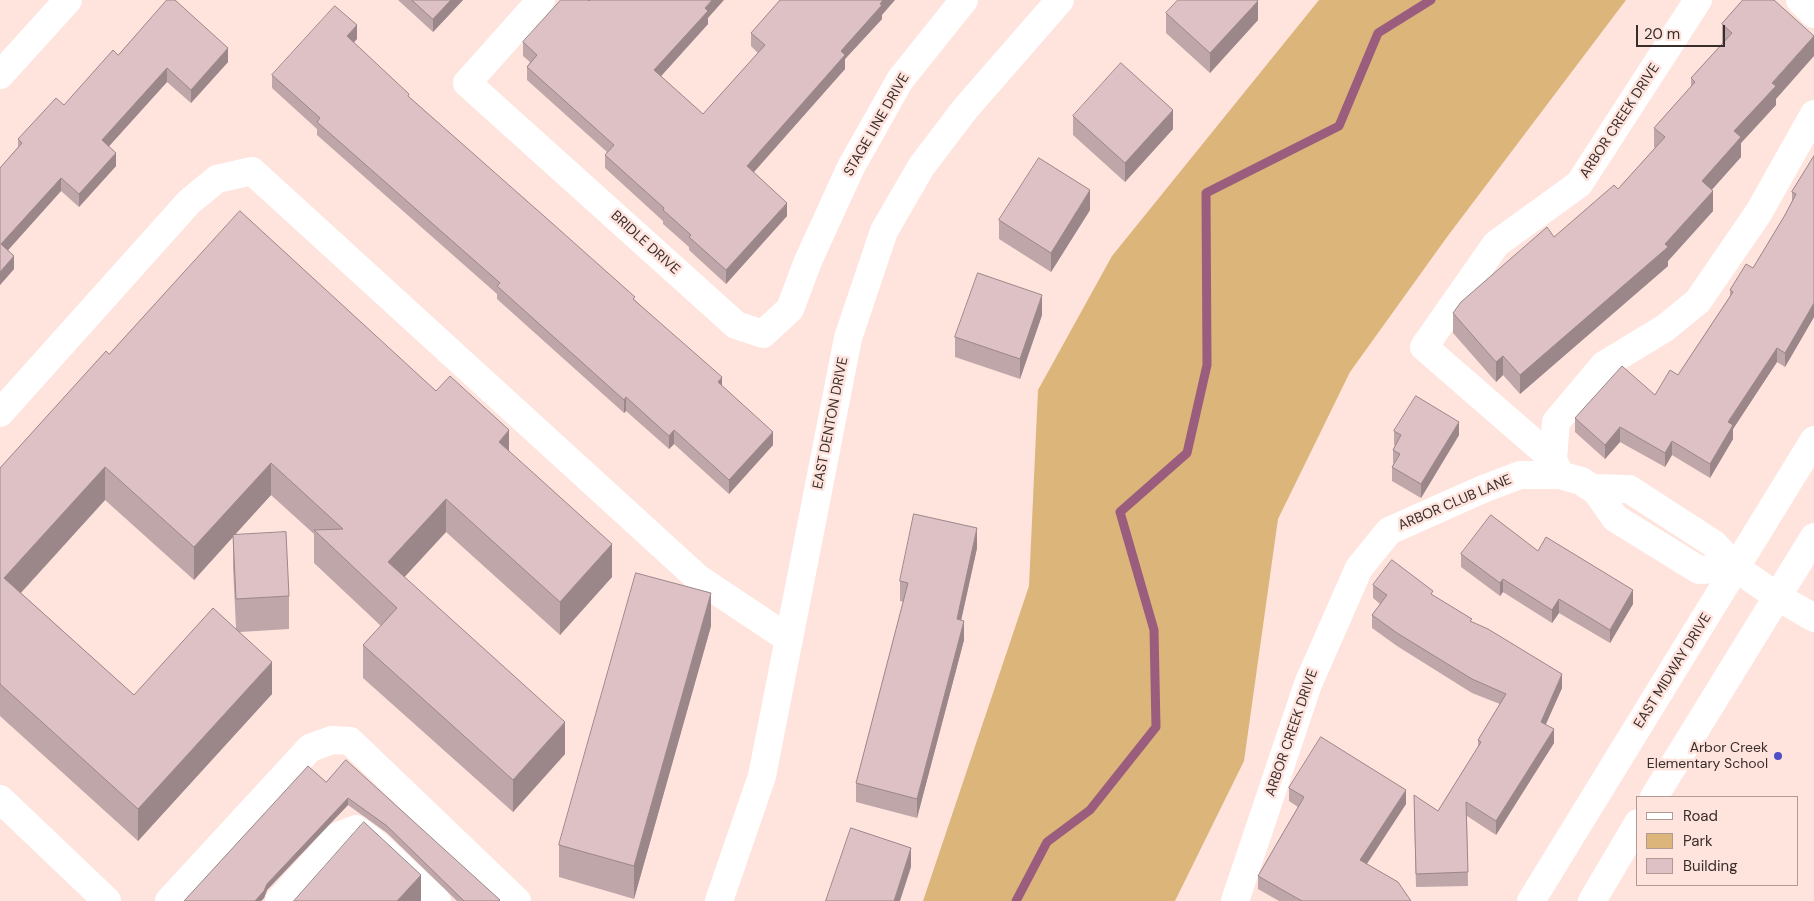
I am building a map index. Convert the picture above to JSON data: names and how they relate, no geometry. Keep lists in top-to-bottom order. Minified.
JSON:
{"streets":{"street":["ARBOR CREEK DRIVE","STAGE LINE DRIVE","BRIDLE DRIVE","EAST DENTON DRIVE","ARBOR CLUB LANE","EAST MIDWAY DRIVE"]},"crossings":[["ARBOR CREEK DRIVE","ARBOR CLUB LANE"],["STAGE LINE DRIVE","BRIDLE DRIVE"],["ARBOR CLUB LANE","EAST MIDWAY DRIVE"]],"places":["Arbor Creek Elementary School"],"legend":["Road","Park","Building"],"scale_bar":"20 m"}
